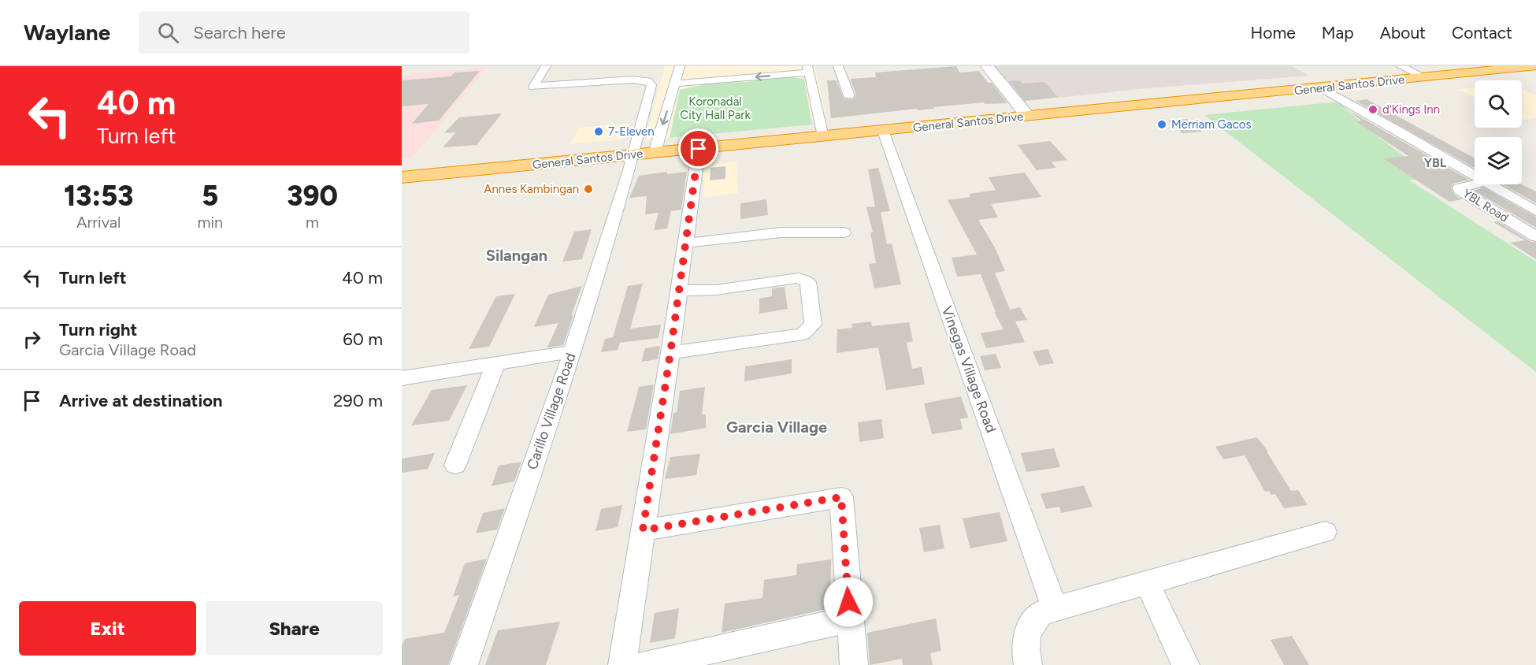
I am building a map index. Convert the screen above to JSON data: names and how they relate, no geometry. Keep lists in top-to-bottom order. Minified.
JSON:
{"streets":{"highway":["General Santos Drive"],"street":["YBL Road","Vinegas Village Road","Carillo Village Road"]},"crossings":[["General Santos Drive","YBL Road"],["General Santos Drive","Vinegas Village Road"]],"districts":["YBL","Silangan","Garcia Village"],"parks":["Koronadal City Hall Park"],"places":["d'Kings Inn","Merriam Gacos","7-Eleven","Annes Kambingan"],"page":{"header":"Waylane","search":"Search here","nav":["Home","Map","About","Contact"],"turn":["40 m","Turn left"],"eta":["13:53","Arrival","5","min","390","m"],"list":[{"name":"Turn left","value":"40 m"},{"name":"Turn right","note":"Garcia Village Road","value":"60 m"},{"name":"Arrive at destination","value":"290 m"}],"buttons":["Exit","Share"]}}
